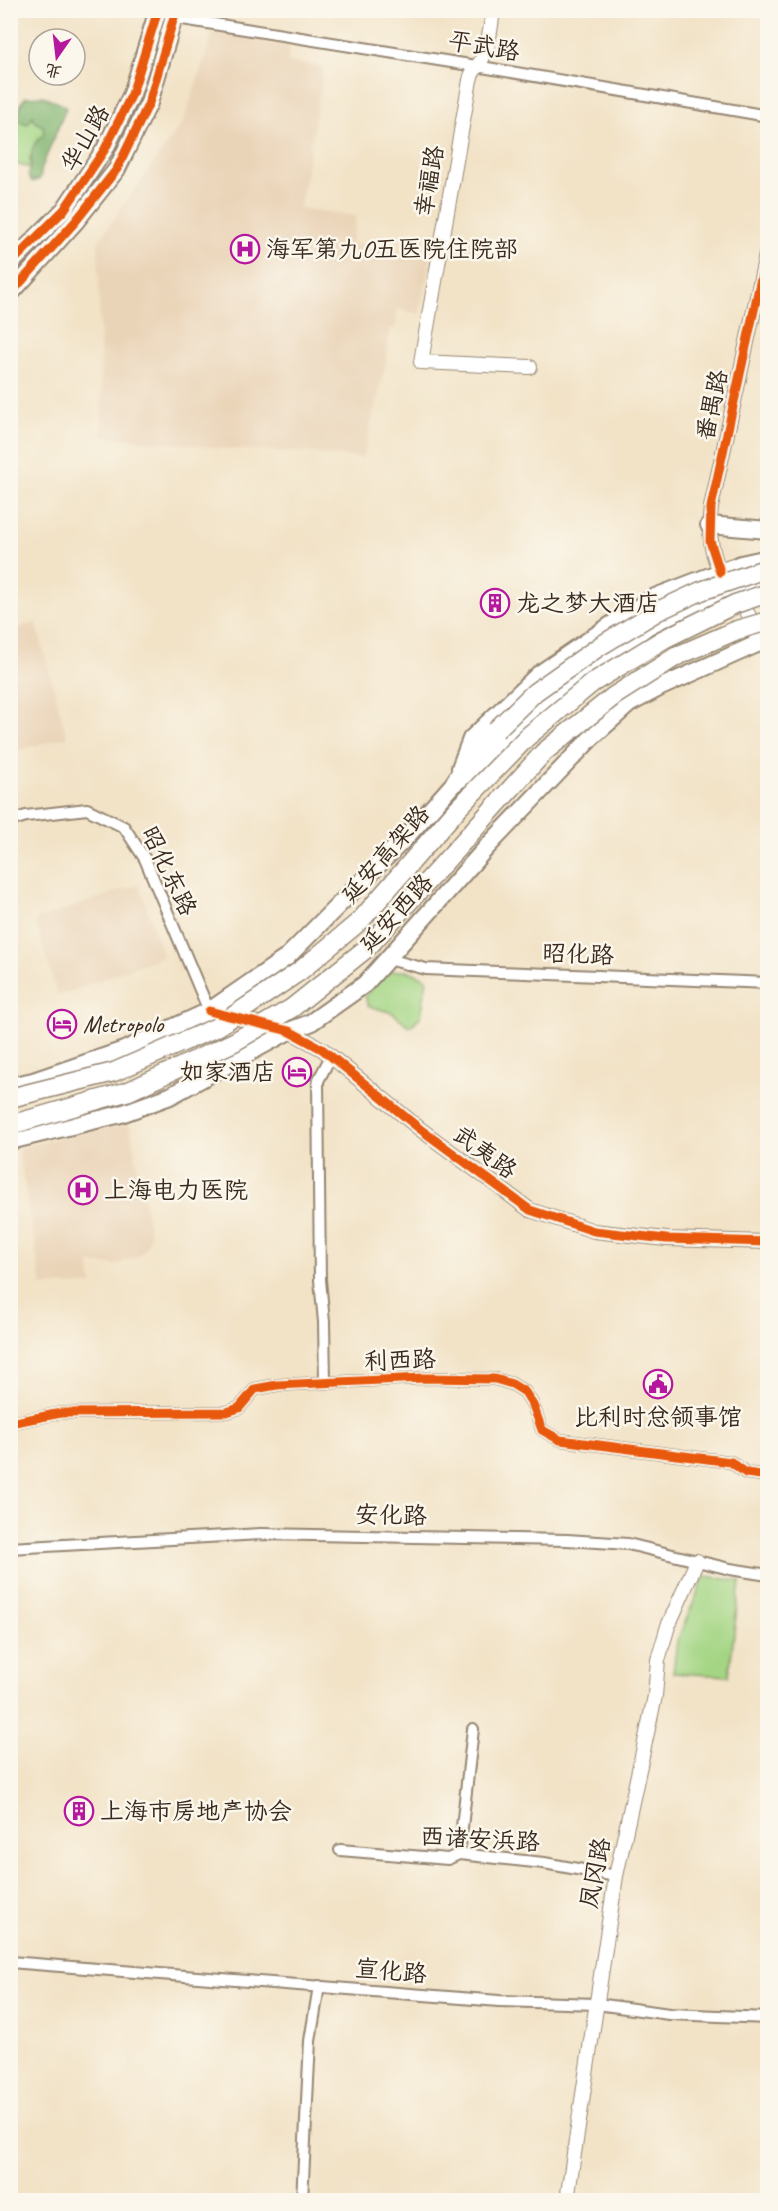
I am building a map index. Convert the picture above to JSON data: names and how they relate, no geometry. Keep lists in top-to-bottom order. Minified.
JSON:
{"streets":{"highway":["延安高架路"],"main road":["华山路","延安西路"],"street":["平武路","幸福路","番禺路","昭化东路","昭化路","武夷路","利西路","安化路","西诸安浜路","凤冈路","宣化路"]},"crossings":[["平武路","华山路"],["平武路","幸福路"],["番禺路","延安西路"],["昭化东路","延安西路"],["昭化东路","武夷路"],["延安西路","昭化路"],["延安西路","武夷路"],["安化路","凤冈路"],["西诸安浜路","凤冈路"],["凤冈路","宣化路"]],"places":{"hospital":["海军第九O五医院住院部","上海电力医院"],"building":["龙之梦大酒店","上海市房地产协会"],"hotel":["Metropolo","如家酒店"],"public building":["比利时总领事馆"]},"north":"bottom"}
